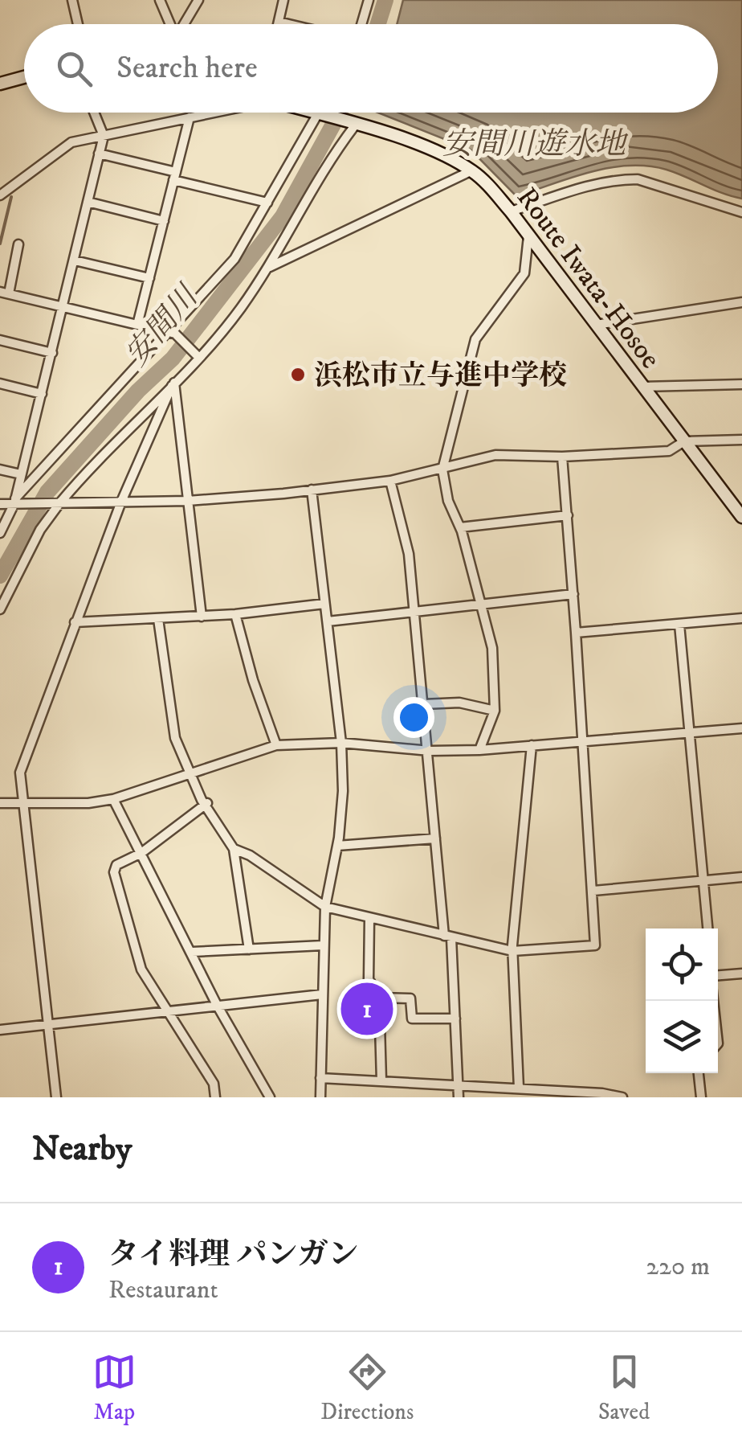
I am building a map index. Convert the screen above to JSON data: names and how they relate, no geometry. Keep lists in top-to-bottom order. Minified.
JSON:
{"streets":{"main road":["Route Iwata-Hosoe"]},"water":["安間川遊水地","安間川"],"places":["浜松市立与進中学校"],"page":{"search":"Search here","pins":"1","heading":"Nearby","list":[{"mark":"1","name":"タイ料理 パンガン","note":"Restaurant","value":"220 m"}],"nav":["Map","Directions","Saved"]}}
